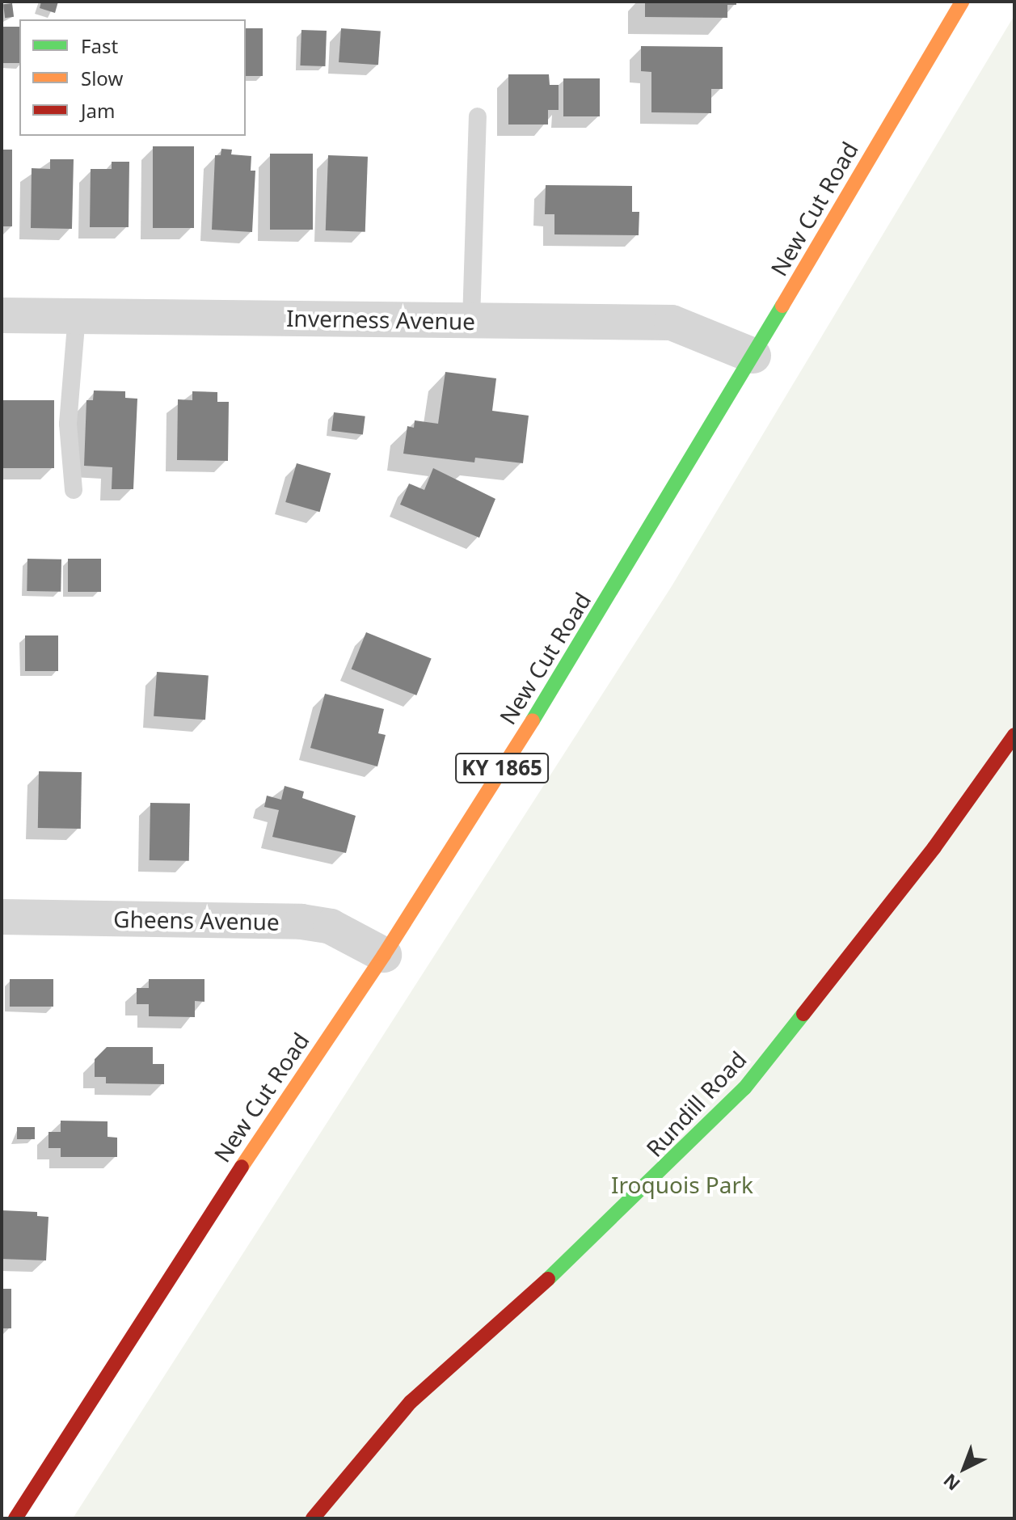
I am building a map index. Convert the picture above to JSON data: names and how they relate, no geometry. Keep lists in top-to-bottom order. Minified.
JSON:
{"streets":{"main road":["New Cut Road","KY 1865","Rundill Road"],"street":["Inverness Avenue","Gheens Avenue"]},"crossings":[["New Cut Road","Inverness Avenue"],["New Cut Road","Gheens Avenue"]],"parks":["Iroquois Park"],"legend":["Fast","Slow","Jam"],"north":"bottom left"}
